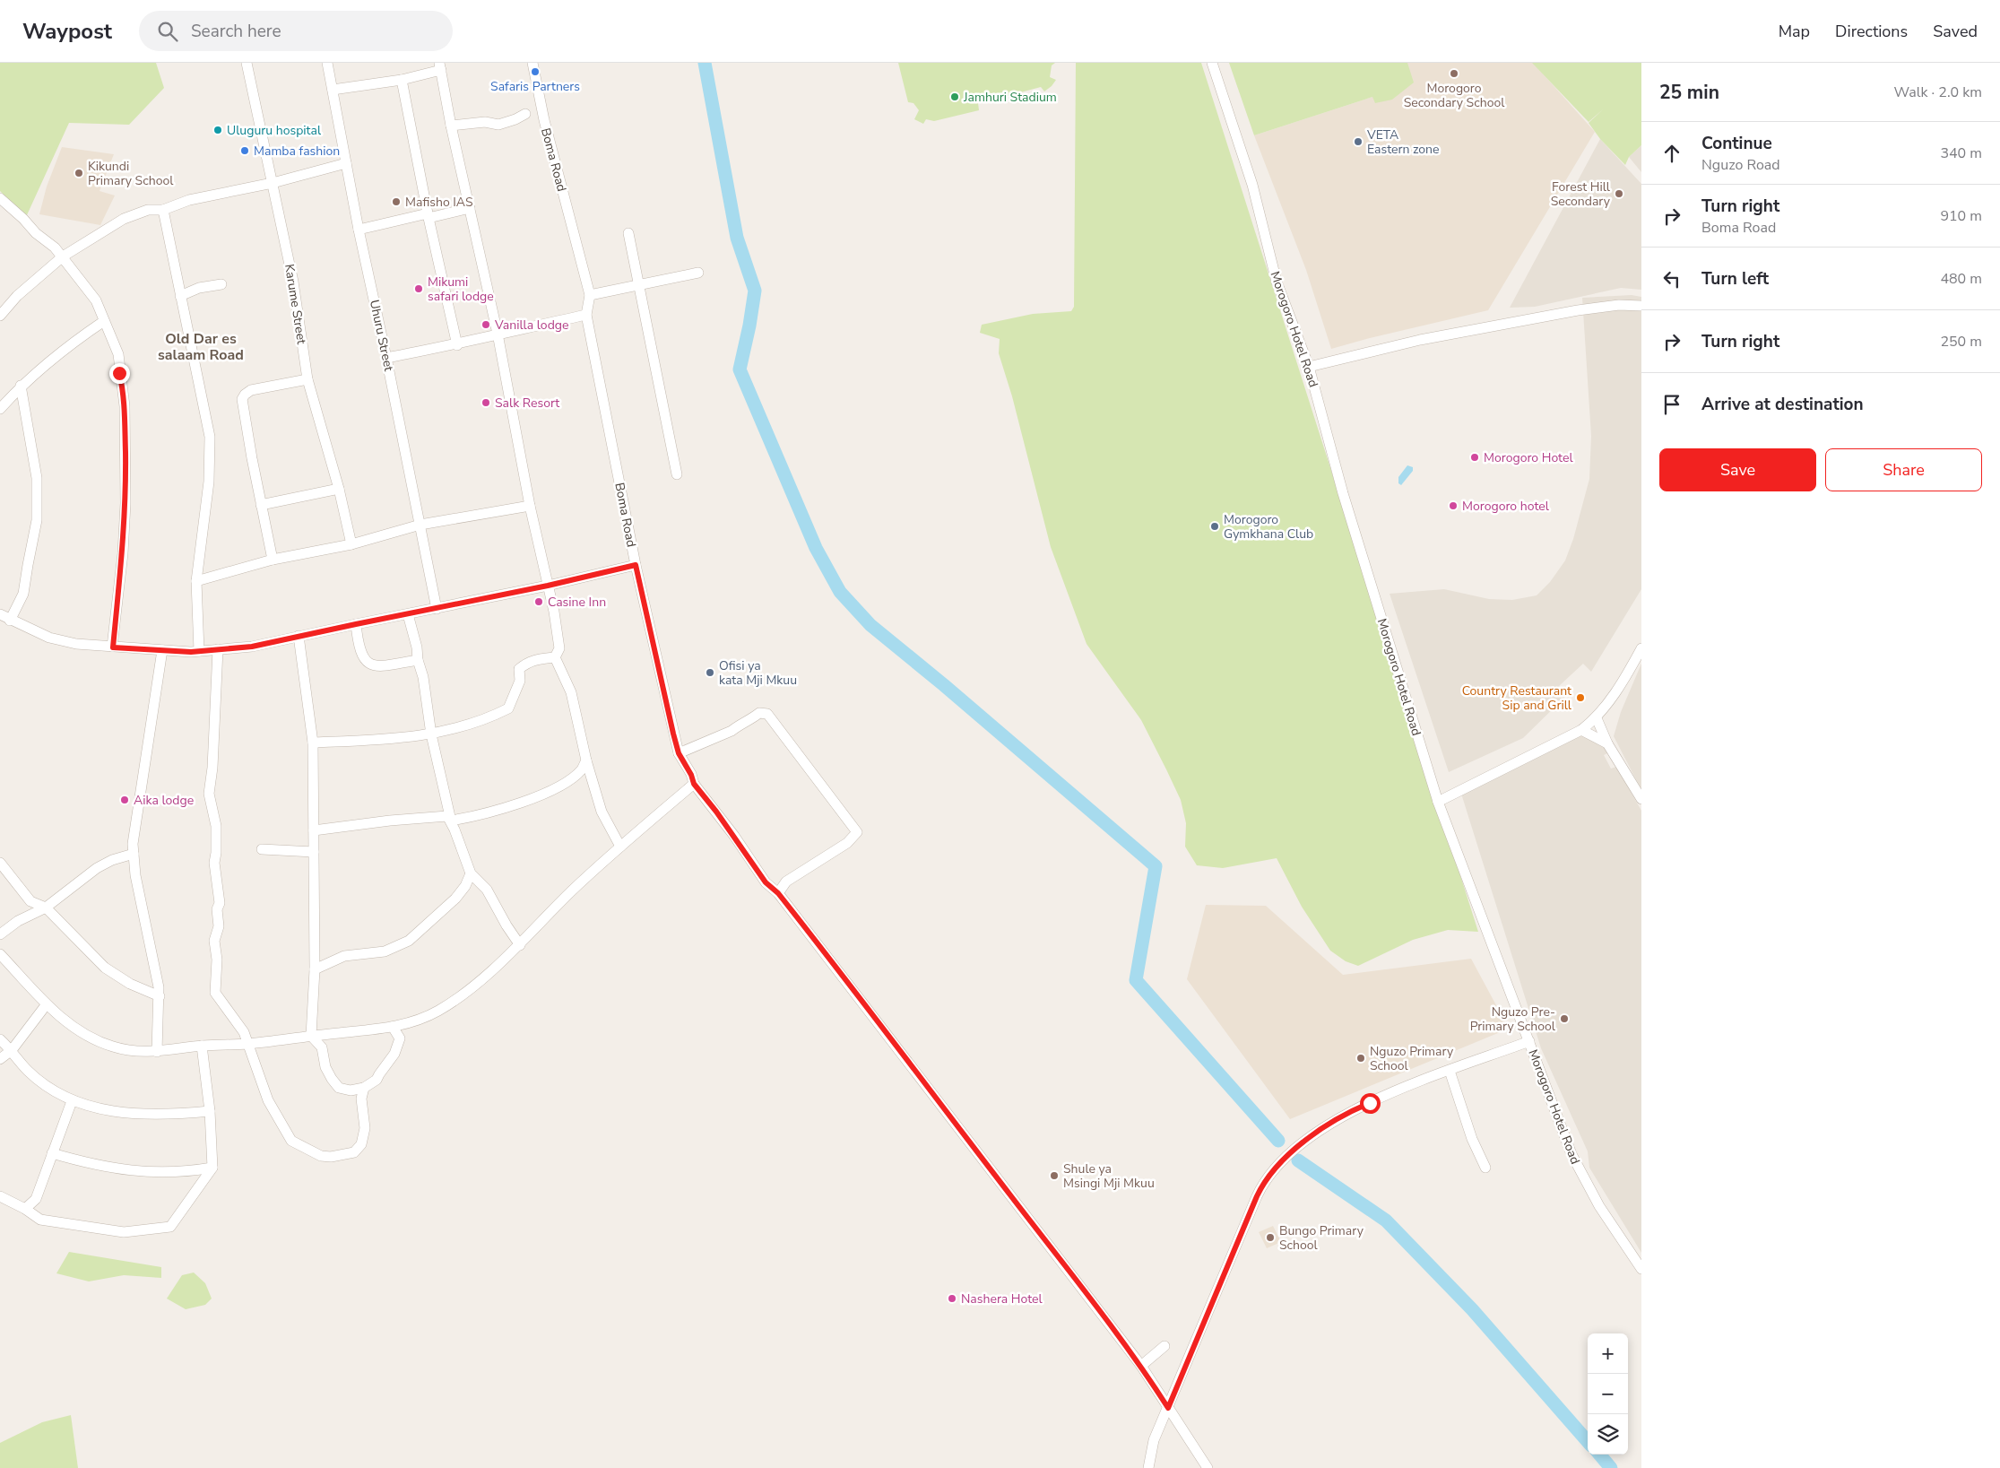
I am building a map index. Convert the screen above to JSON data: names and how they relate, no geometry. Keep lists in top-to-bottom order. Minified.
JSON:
{"streets":{"street":["Boma Road","Karume Street","Morogoro Hotel Road","Uhuru Street"]},"districts":["Old Dar es salaam Road"],"places":["Safaris Partners","Morogoro Secondary School","Jamhuri Stadium","Uluguru hospital","VETA Eastern zone","Mamba fashion","Kikundi Primary School","Forest Hill Secondary","Mafisho IAS","Mikumi safari lodge","Vanilla lodge","Salk Resort","Morogoro Hotel","Morogoro hotel","Morogoro Gymkhana Club","Casine Inn","Ofisi ya kata Mji Mkuu","Country Restaurant Sip and Grill","Aika lodge","Nguzo Pre- Primary School","Nguzo Primary School","Shule ya Msingi Mji Mkuu","Bungo Primary School","Nashera Hotel"],"page":{"header":"Waypost","search":"Search here","nav":["Map","Directions","Saved"],"heading":["25 min","Walk · 2.0 km"],"list":[["Continue","Nguzo Road","340 m"],["Turn right","Boma Road","910 m"],["Turn left","480 m"],["Turn right","250 m"],"Arrive at destination"],"buttons":["Save","Share"],"map_buttons":["+","−"]}}
